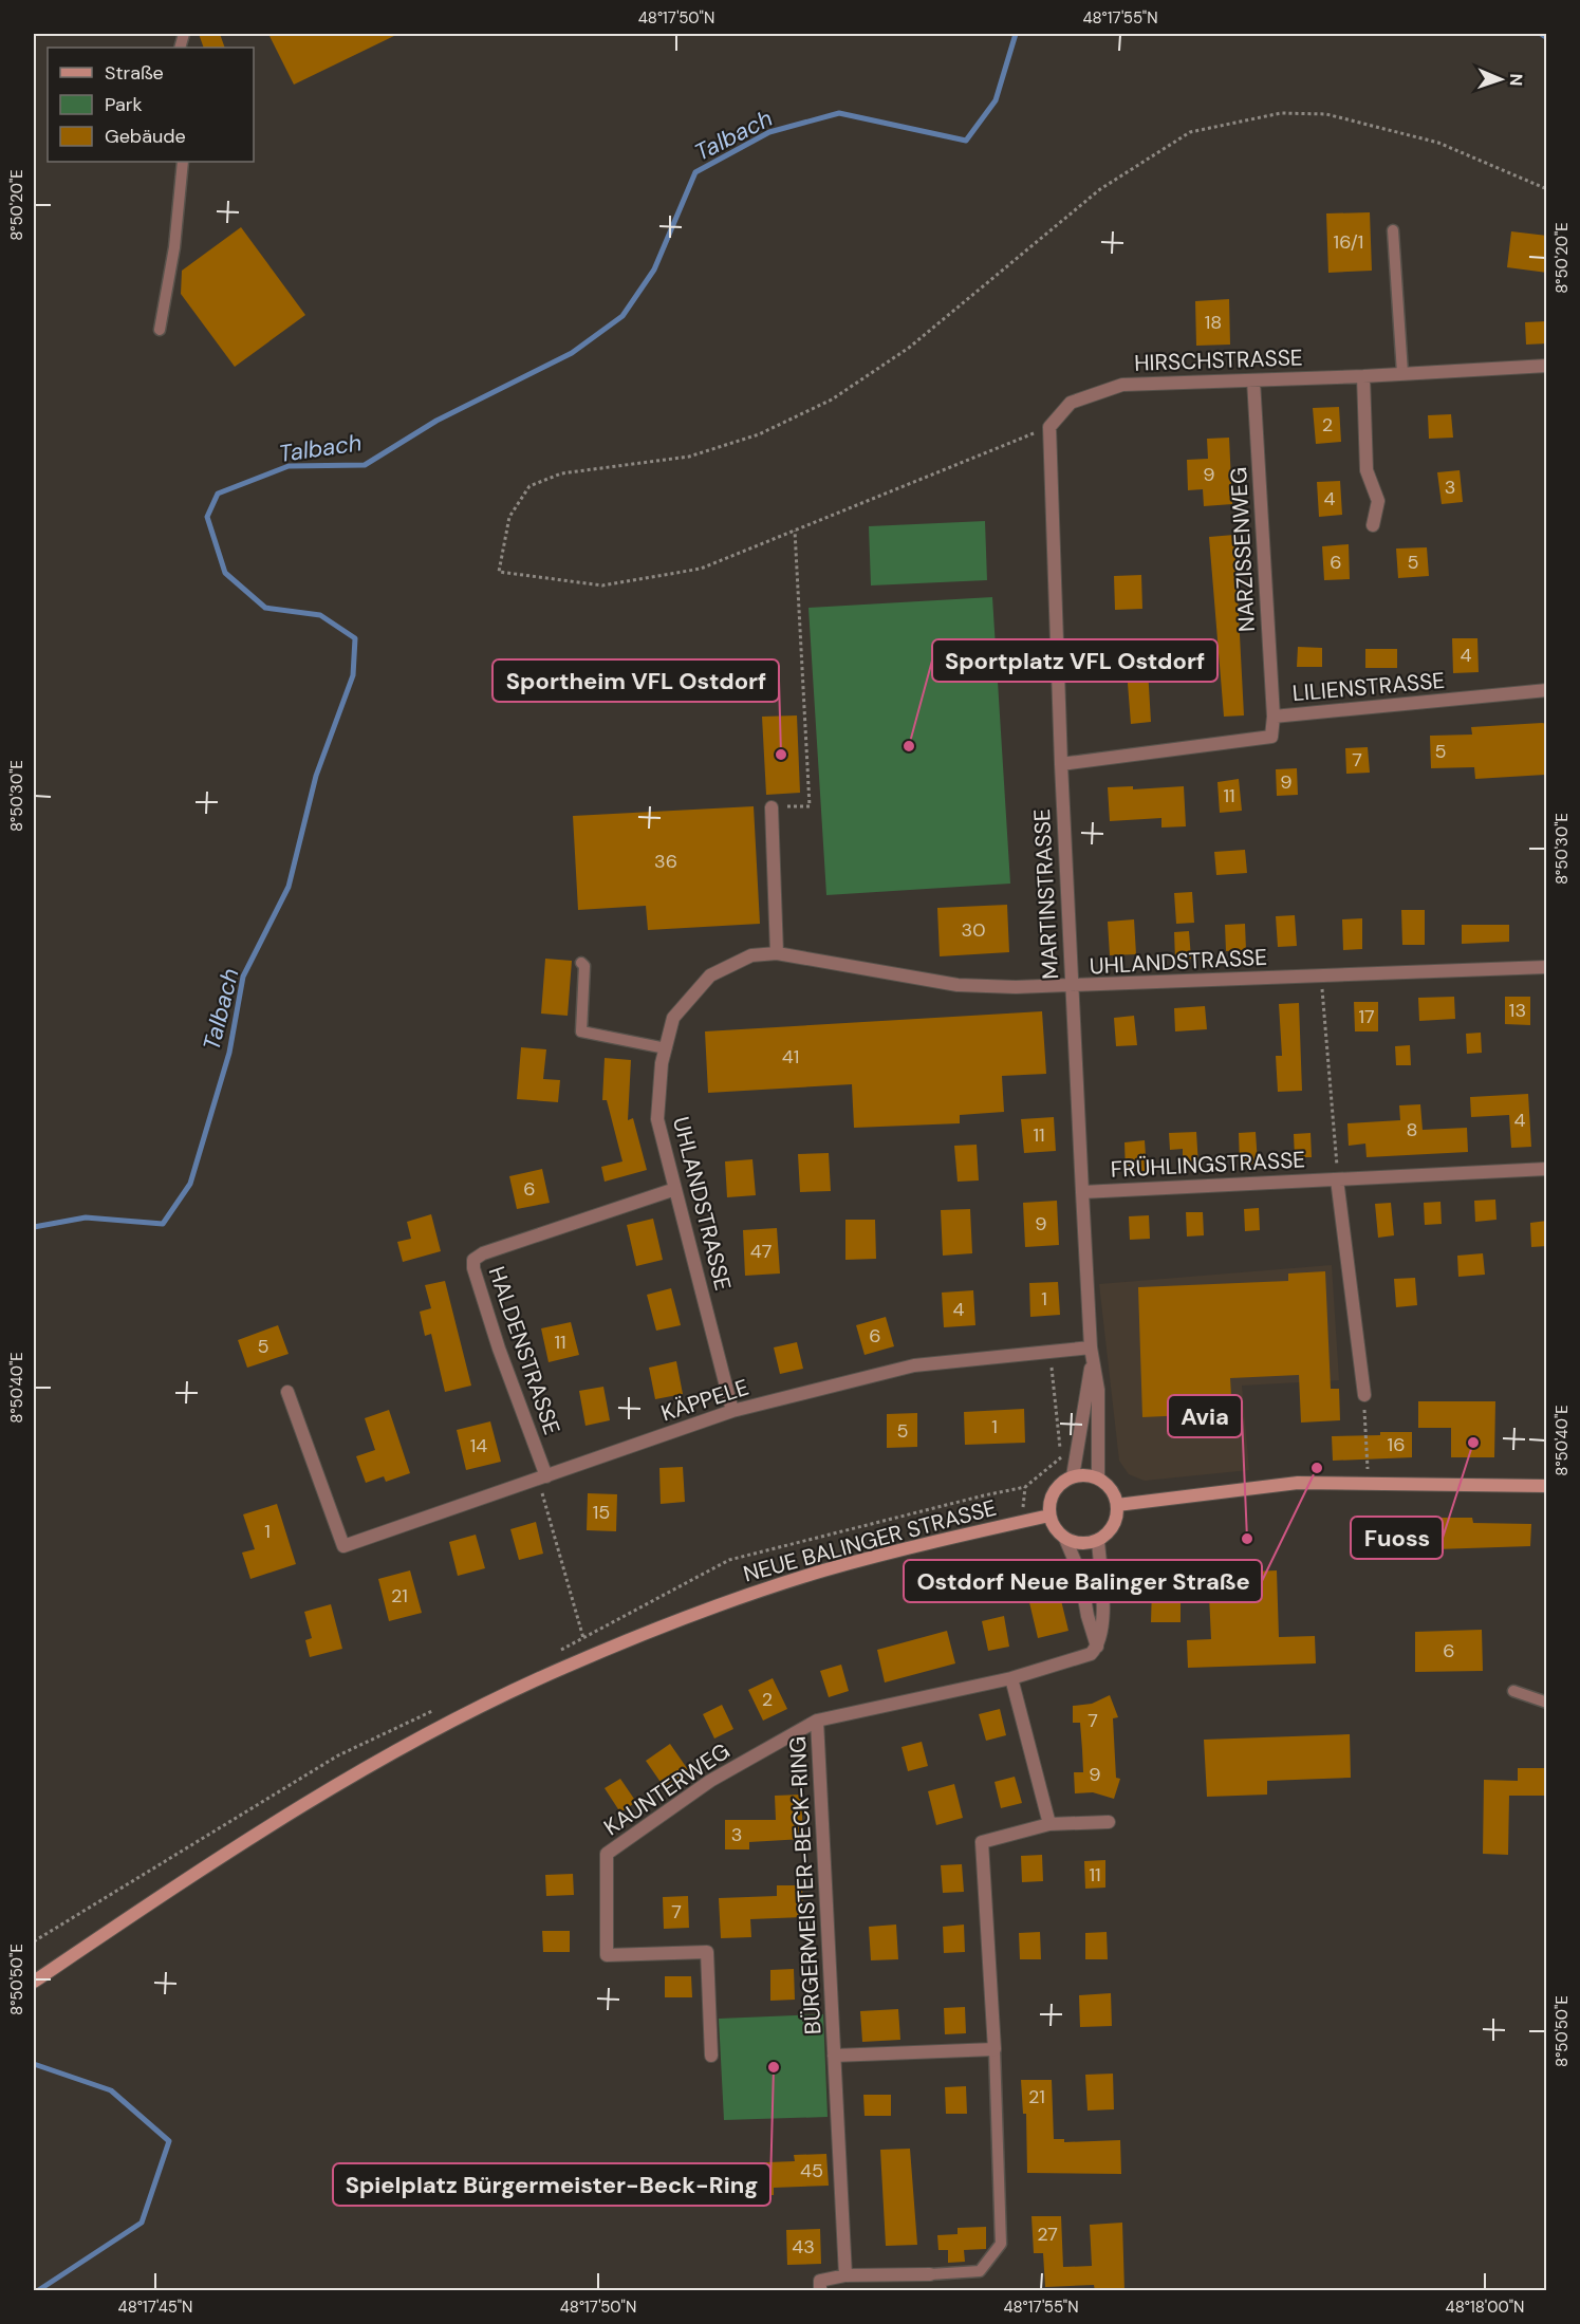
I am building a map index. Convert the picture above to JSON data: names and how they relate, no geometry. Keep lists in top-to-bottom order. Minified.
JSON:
{"streets":{"main road":["NEUE BALINGER STRASSE"],"street":["HIRSCHSTRASSE","NARZISSENWEG","LILIENSTRASSE","MARTINSTRASSE","UHLANDSTRASSE","FRÜHLINGSTRASSE","HALDENSTRASSE","KÄPPELE","KAUNTERWEG","BÜRGERMEISTER-BECK-RING"]},"crossings":[["HIRSCHSTRASSE","NARZISSENWEG"],["HIRSCHSTRASSE","MARTINSTRASSE"],["NARZISSENWEG","LILIENSTRASSE"],["LILIENSTRASSE","MARTINSTRASSE"],["MARTINSTRASSE","UHLANDSTRASSE"],["MARTINSTRASSE","FRÜHLINGSTRASSE"],["MARTINSTRASSE","KÄPPELE"],["MARTINSTRASSE","NEUE BALINGER STRASSE"],["UHLANDSTRASSE","HALDENSTRASSE"],["UHLANDSTRASSE","KÄPPELE"],["HALDENSTRASSE","KÄPPELE"],["KAUNTERWEG","BÜRGERMEISTER-BECK-RING"]],"water":["Talbach"],"places":["Sportplatz VFL Ostdorf","Sportheim VFL Ostdorf","Fuoss","Ostdorf Neue Balinger Straße","Avia","Spielplatz Bürgermeister-Beck-Ring"],"house_numbers":["16/1","18","2","9","3","4","6","5","4","5","7","9","11","36","30","13","17","41","4","8","11","6","9","47","1","4","6","11","5","1","5","16","14","15","1","21","6","2","7","9","3","11","7","21","45","27","43"],"legend":["Straße","Park","Gebäude"],"north":"right","coordinates":["48°17'50\"N","48°17'55\"N","8°50'20\"E","8°50'30\"E","8°50'40\"E","8°50'50\"E","48°17'45\"N","48°18'00\"N"]}
